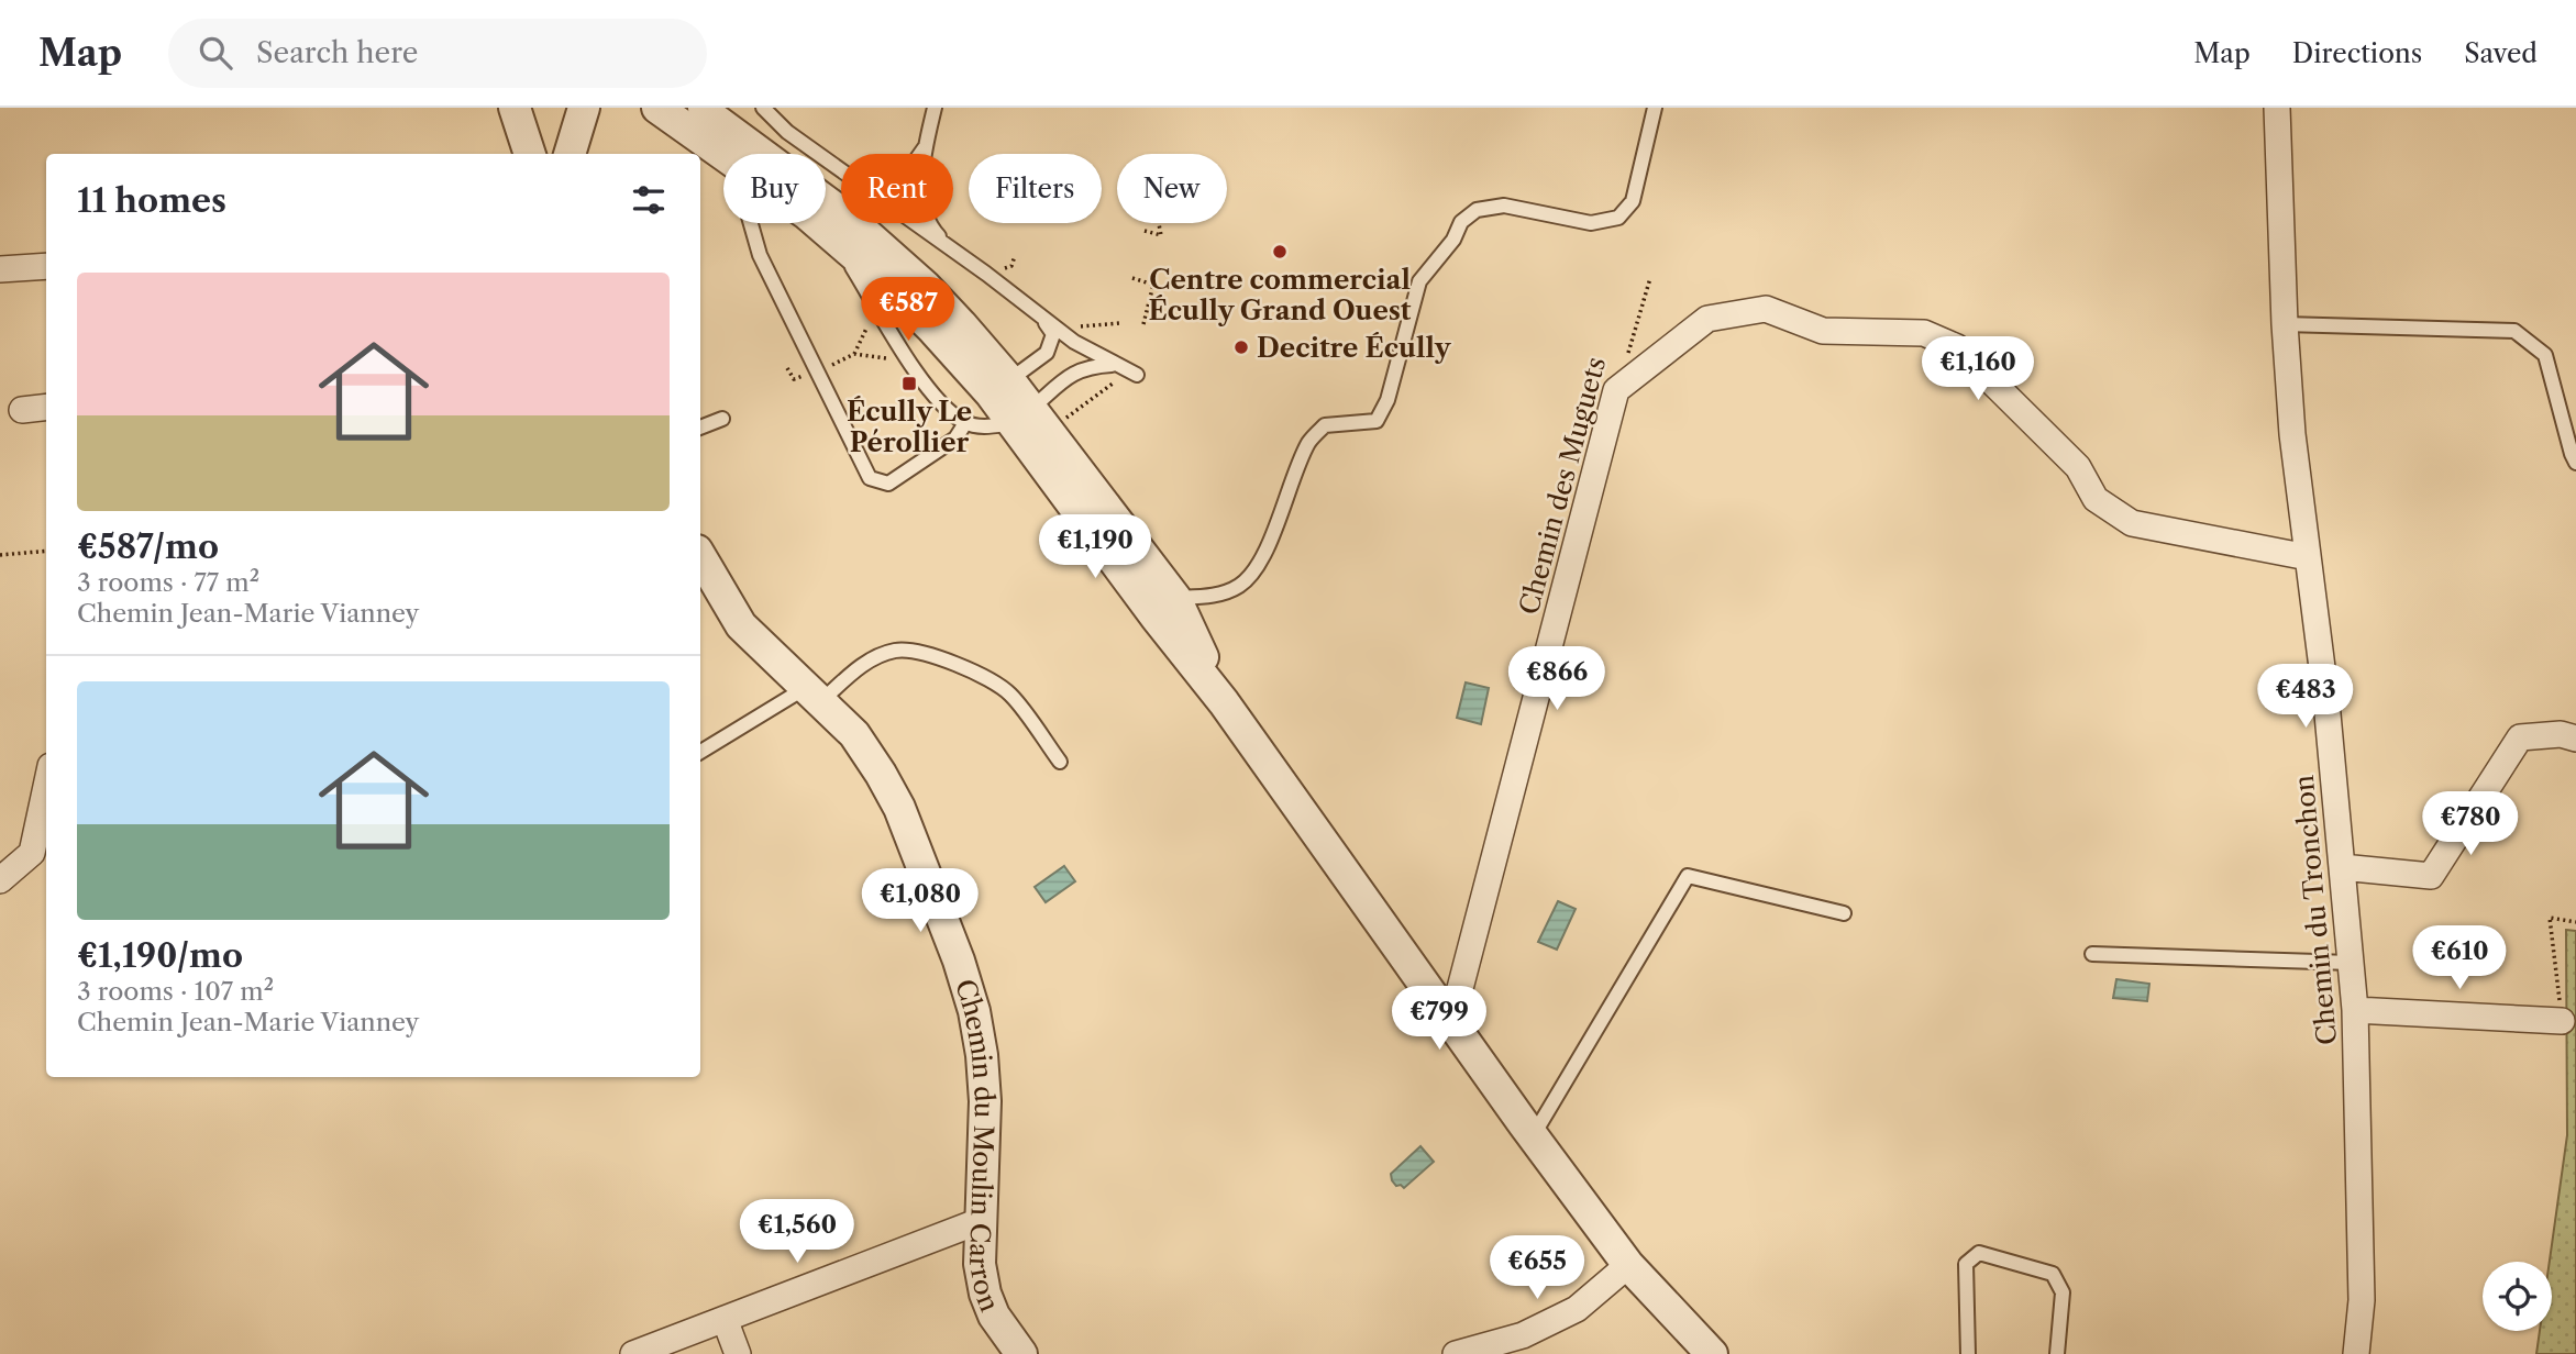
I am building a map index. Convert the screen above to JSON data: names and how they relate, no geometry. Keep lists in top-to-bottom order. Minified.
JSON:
{"streets":{"street":["Chemin des Muguets","Chemin du Tronchon","Chemin du Moulin Carron"]},"places":{"other":["Centre commercial Écully Grand Ouest","Decitre Écully"],"transit":["Écully Le Pérollier"]},"page":{"header":"Map","search":"Search here","nav":["Map","Directions","Saved"],"chip":["Buy","Rent","Filters","New"],"heading":"11 homes","list":[{"name":"€587/mo","note":"3 rooms · 77 m² · Chemin Jean-Marie Vianney"},{"name":"€1,190/mo","note":"3 rooms · 107 m² · Chemin Jean-Marie Vianney"}],"price":["€587","€1,160","€1,190","€866","€483","€780","€1,080","€610","€799","€1,560","€655"]}}
